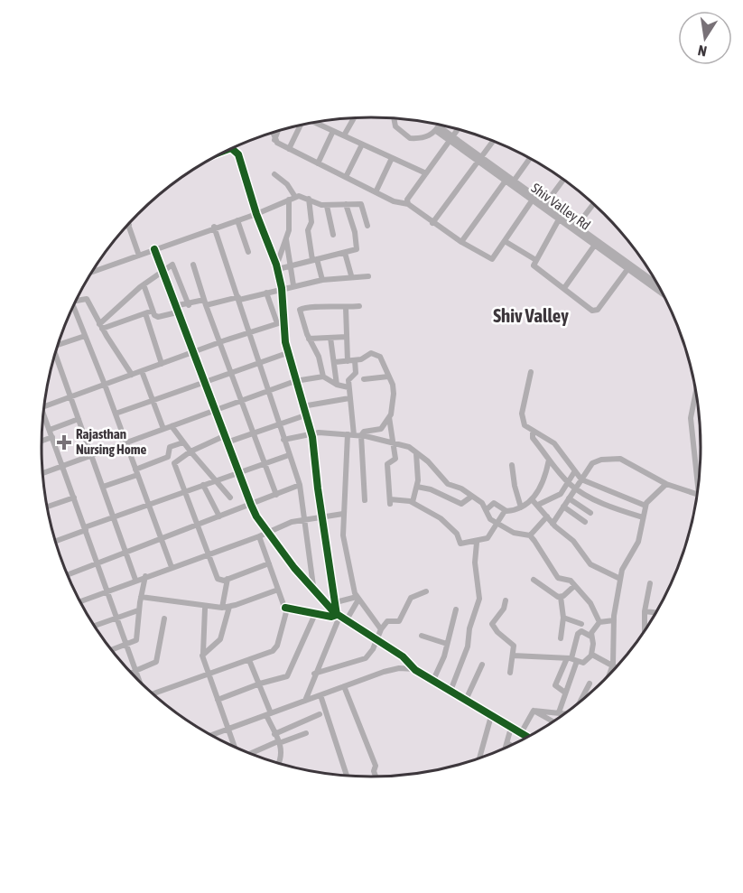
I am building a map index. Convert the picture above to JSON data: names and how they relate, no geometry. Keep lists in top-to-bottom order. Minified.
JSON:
{"streets":{"street":["Shiv Valley Rd"]},"districts":["Shiv Valley"],"places":{"health":["Rajasthan Nursing Home"]},"north":"bottom"}
